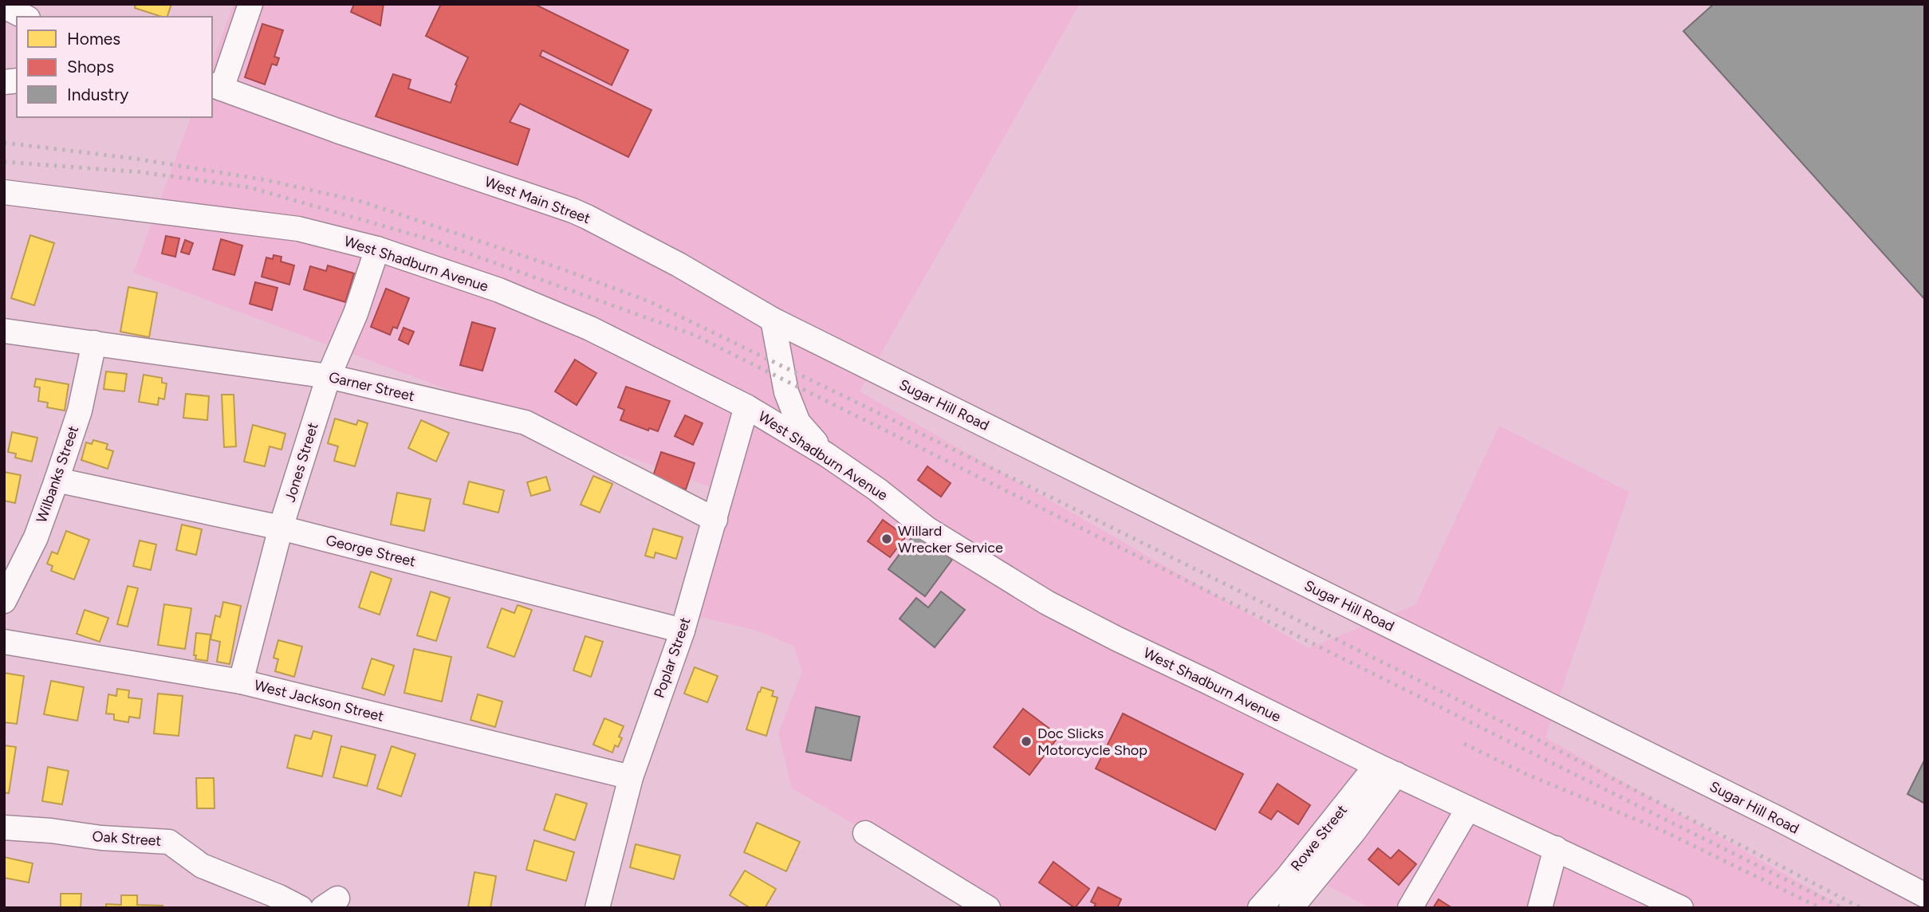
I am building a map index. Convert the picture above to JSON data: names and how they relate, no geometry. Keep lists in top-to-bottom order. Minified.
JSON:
{"streets":{"street":["West Main Street","West Shadburn Avenue","Garner Street","Sugar Hill Road","Jones Street","Wilbanks Street","George Street","Poplar Street","West Jackson Street","Rowe Street","Oak Street"]},"crossings":[["West Main Street","Sugar Hill Road"],["West Shadburn Avenue","Jones Street"],["West Shadburn Avenue","Poplar Street"],["West Shadburn Avenue","Rowe Street"],["Garner Street","Jones Street"],["Garner Street","Wilbanks Street"],["Garner Street","Poplar Street"],["Jones Street","George Street"],["Jones Street","West Jackson Street"],["Wilbanks Street","George Street"],["George Street","Poplar Street"],["Poplar Street","West Jackson Street"]],"places":["Willard Wrecker Service","Doc Slicks Motorcycle Shop"],"legend":["Homes","Shops","Industry"]}
